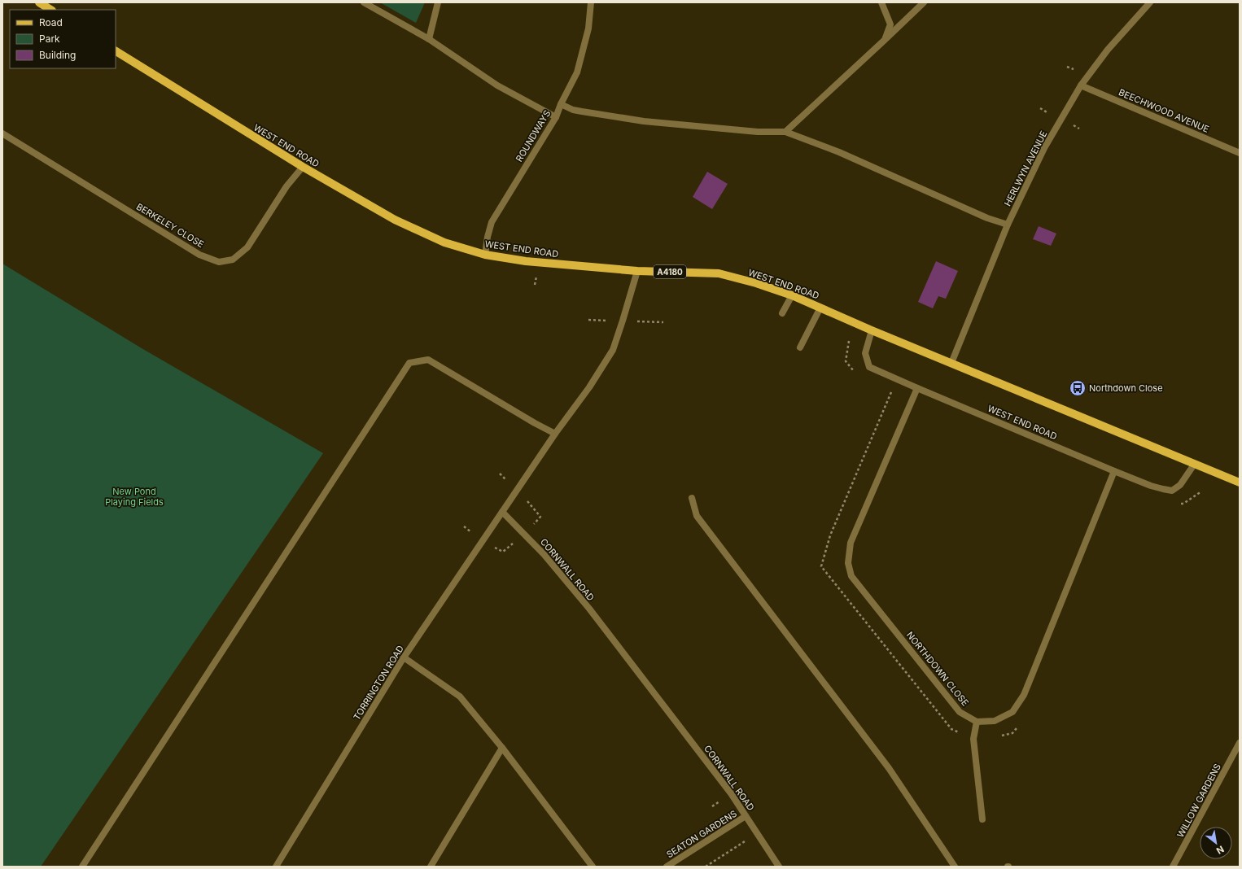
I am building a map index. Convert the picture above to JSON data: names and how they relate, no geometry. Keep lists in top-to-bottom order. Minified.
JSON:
{"streets":{"main road":["WEST END ROAD","A4180"],"street":["BEECHWOOD AVENUE","ROUNDWAYS","HERLWYN AVENUE","BERKELEY CLOSE","CORNWALL ROAD","NORTHDOWN CLOSE","TORRINGTON ROAD","WILLOW GARDENS","SEATON GARDENS"]},"crossings":[["BEECHWOOD AVENUE","HERLWYN AVENUE"],["ROUNDWAYS","WEST END ROAD"],["WEST END ROAD","HERLWYN AVENUE"],["WEST END ROAD","BERKELEY CLOSE"],["WEST END ROAD","NORTHDOWN CLOSE"],["CORNWALL ROAD","TORRINGTON ROAD"],["CORNWALL ROAD","SEATON GARDENS"]],"parks":["New Pond Playing Fields"],"places":{"bus stop":["Northdown Close"]},"legend":["Road","Park","Building"],"north":"bottom right"}
